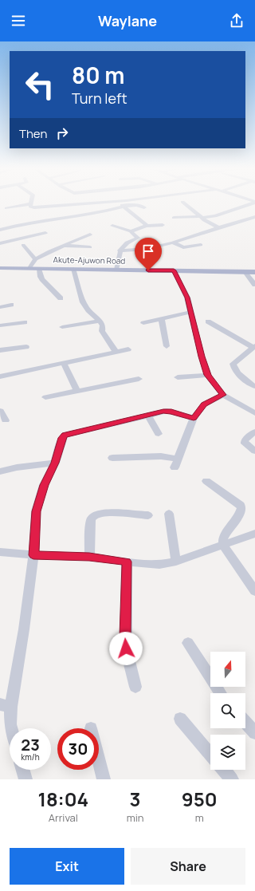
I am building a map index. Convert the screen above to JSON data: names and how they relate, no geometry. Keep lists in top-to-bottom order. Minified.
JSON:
{"streets":{"main road":["Akute-Ajuwon Road"]},"north":"top","page":{"header":"Waylane","turn":["80 m","Turn left"],"then":"Then","speed":"23 km/h","limit":"30","eta":["18:04","Arrival","3","min","950","m"],"buttons":["Exit","Share"]}}
